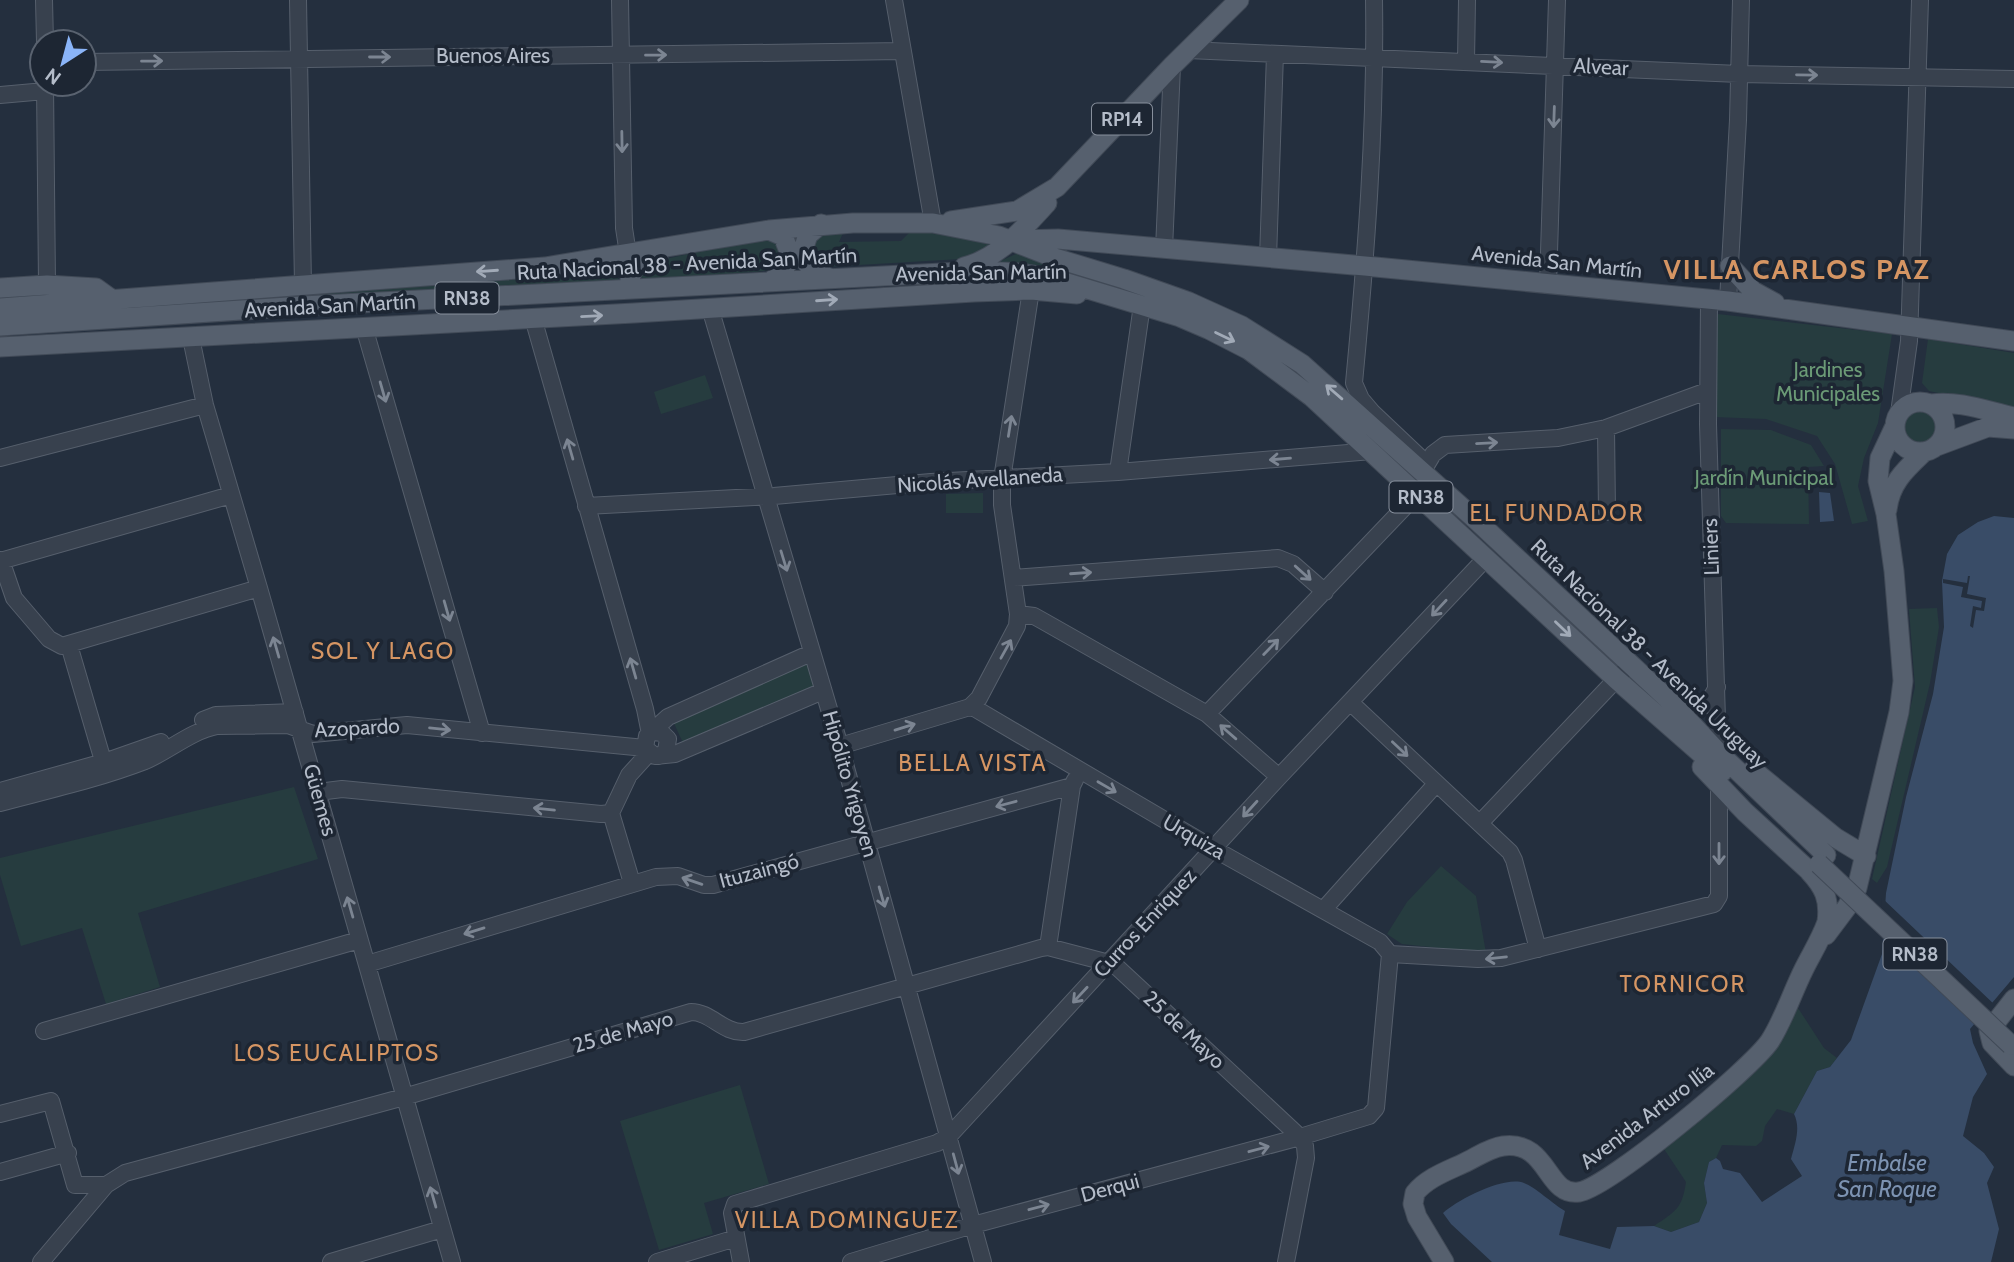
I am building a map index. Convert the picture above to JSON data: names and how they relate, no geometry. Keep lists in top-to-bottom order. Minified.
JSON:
{"streets":{"main road":["RP14","Avenida San Martín","Ruta Nacional 38 - Avenida San Martín","RN38","Ruta Nacional 38 - Avenida Uruguay","Avenida Arturo Ilía"],"street":["Buenos Aires","Alvear","Nicolás Avellaneda","Liniers","Azopardo","Hipólito Yrigoyen","Güemes","Urquiza","Ituzaingó","Curros Enriquez","25 de Mayo","Derqui"]},"crossings":[["Alvear","RP14"],["Alvear","Liniers"],["RP14","Avenida San Martín"],["RP14","Ruta Nacional 38 - Avenida San Martín"],["Avenida San Martín","Ruta Nacional 38 - Avenida San Martín"],["Avenida San Martín","Liniers"],["Avenida San Martín","Ruta Nacional 38 - Avenida Uruguay"],["Avenida San Martín","Hipólito Yrigoyen"],["Avenida San Martín","Güemes"],["Ruta Nacional 38 - Avenida San Martín","Ruta Nacional 38 - Avenida Uruguay"],["Nicolás Avellaneda","Ruta Nacional 38 - Avenida Uruguay"],["Nicolás Avellaneda","Hipólito Yrigoyen"],["Liniers","Ruta Nacional 38 - Avenida Uruguay"],["Ruta Nacional 38 - Avenida Uruguay","Curros Enriquez"],["Azopardo","Hipólito Yrigoyen"],["Azopardo","Güemes"],["Hipólito Yrigoyen","Ituzaingó"],["Hipólito Yrigoyen","Curros Enriquez"],["Hipólito Yrigoyen","25 de Mayo"],["Hipólito Yrigoyen","Derqui"],["Güemes","Ituzaingó"],["Güemes","25 de Mayo"],["Urquiza","Ituzaingó"],["Urquiza","Curros Enriquez"],["Urquiza","Derqui"],["Curros Enriquez","25 de Mayo"],["25 de Mayo","Derqui"]],"one_way":["Buenos Aires","Hipólito Yrigoyen","Güemes","Derqui"],"districts":["VILLA CARLOS PAZ","EL FUNDADOR","SOL Y LAGO","BELLA VISTA","TORNICOR","LOS EUCALIPTOS","VILLA DOMINGUEZ"],"water":["Embalse San Roque"],"parks":["Jardines Municipales","Jardín Municipal"],"north":"bottom left"}
